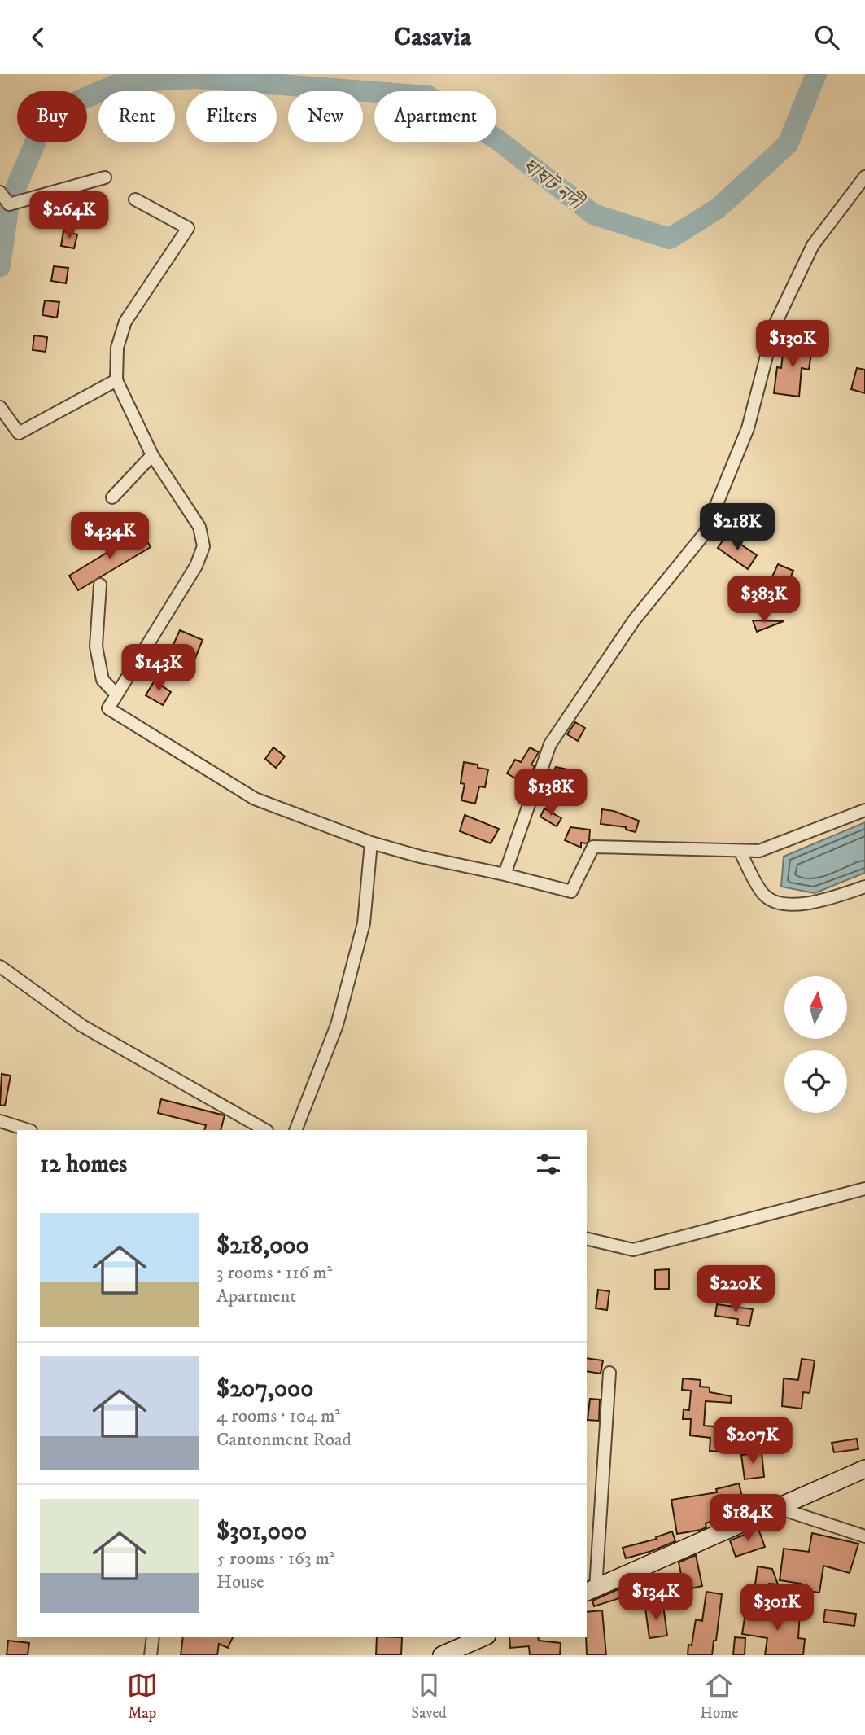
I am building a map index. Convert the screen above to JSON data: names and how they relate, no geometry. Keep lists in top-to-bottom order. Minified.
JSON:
{"water":["ঘাঘট নদী"],"north":"top","page":{"header":"Casavia","chip":["Buy","Rent","Filters","New","Apartment"],"price":["$264K","$130K","$218K","$434K","$383K","$143K","$138K","$220K","$207K","$184K","$134K","$301K"],"heading":"12 homes","list":[{"name":"$218,000","note":"3 rooms · 116 m² · Apartment"},{"name":"$207,000","note":"4 rooms · 104 m² · Cantonment Road"},{"name":"$301,000","note":"5 rooms · 163 m² · House"}],"tabs":["Map","Saved","Home"]}}
